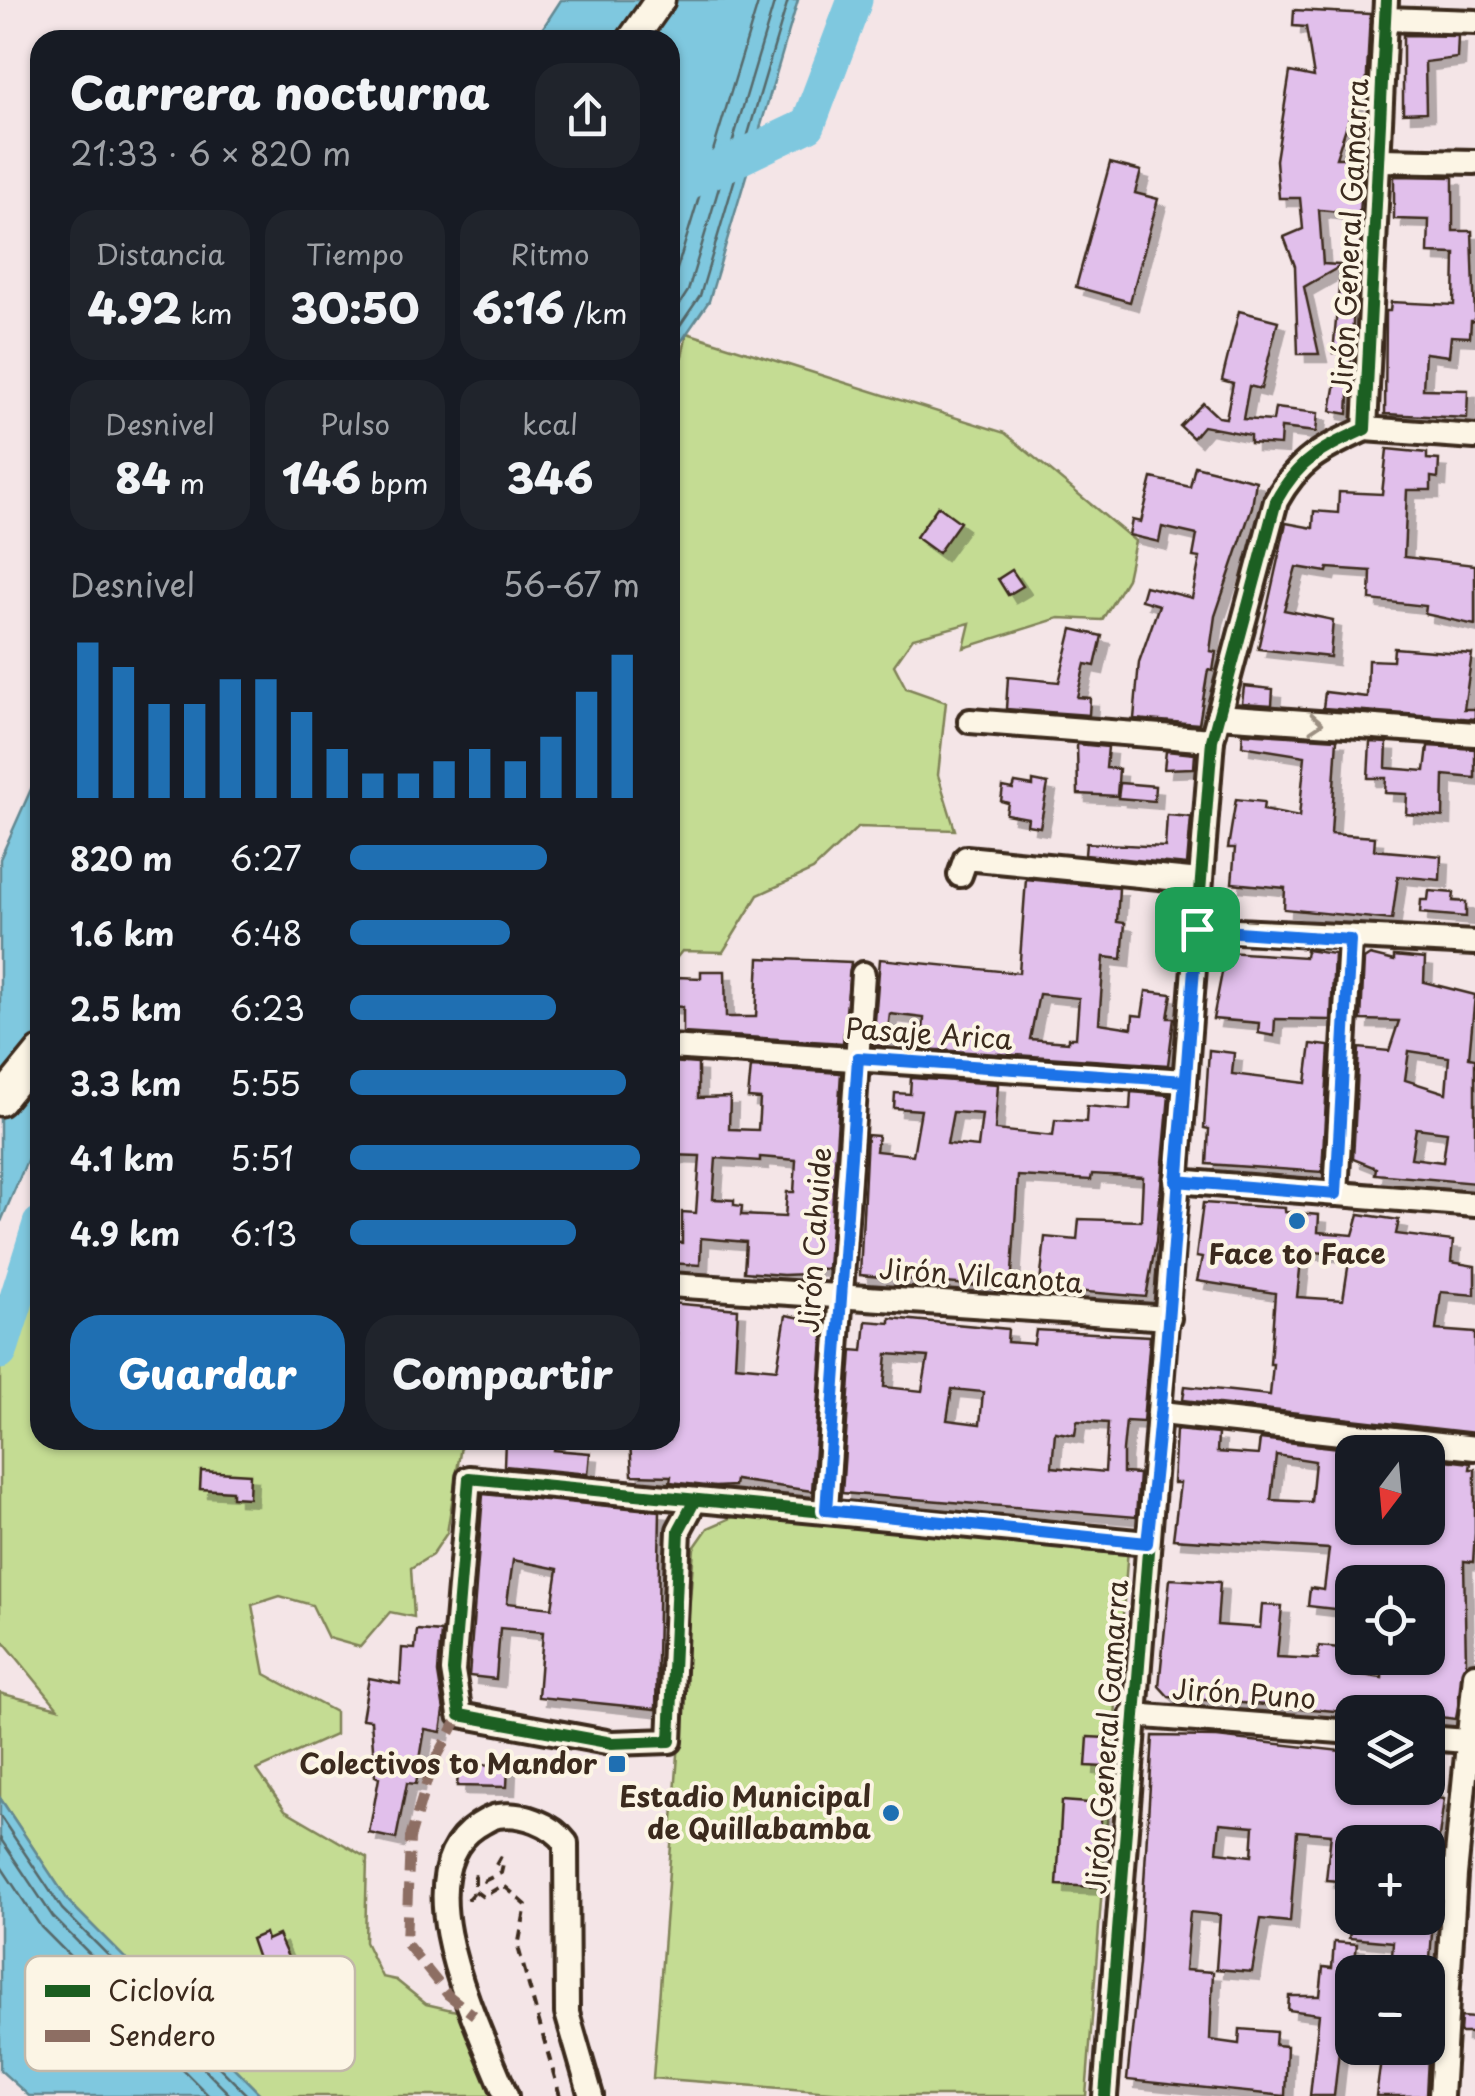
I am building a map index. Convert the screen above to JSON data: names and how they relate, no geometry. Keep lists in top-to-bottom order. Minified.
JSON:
{"streets":{"street":["Jirón General Gamarra","Pasaje Arica","Jirón Cahuide","Jirón Vilcanota","Jirón Puno"]},"crossings":[["Jirón General Gamarra","Pasaje Arica"],["Jirón General Gamarra","Jirón Vilcanota"],["Jirón General Gamarra","Jirón Puno"],["Pasaje Arica","Jirón Cahuide"],["Jirón Cahuide","Jirón Vilcanota"]],"places":{"other":["Face to Face","Estadio Municipal de Quillabamba"],"transit":["Colectivos to Mandor"]},"legend":["Ciclovía","Sendero"],"north":"bottom","page":{"heading":["Carrera nocturna","21:33 · 6 × 820 m"],"stats":[["Distancia","4.92 km"],["Tiempo","30:50"],["Ritmo","6:16 /km"],["Desnivel","84 m"],["Pulso","146 bpm"],["kcal","346"]],"chart":["Desnivel","56–67 m"],"list":[{"name":"820 m","note":"6:27"},{"name":"1.6 km","note":"6:48"},{"name":"2.5 km","note":"6:23"},{"name":"3.3 km","note":"5:55"},{"name":"4.1 km","note":"5:51"},{"name":"4.9 km","note":"6:13"}],"buttons":["Guardar","Compartir"],"map_buttons":["+","−"]}}
